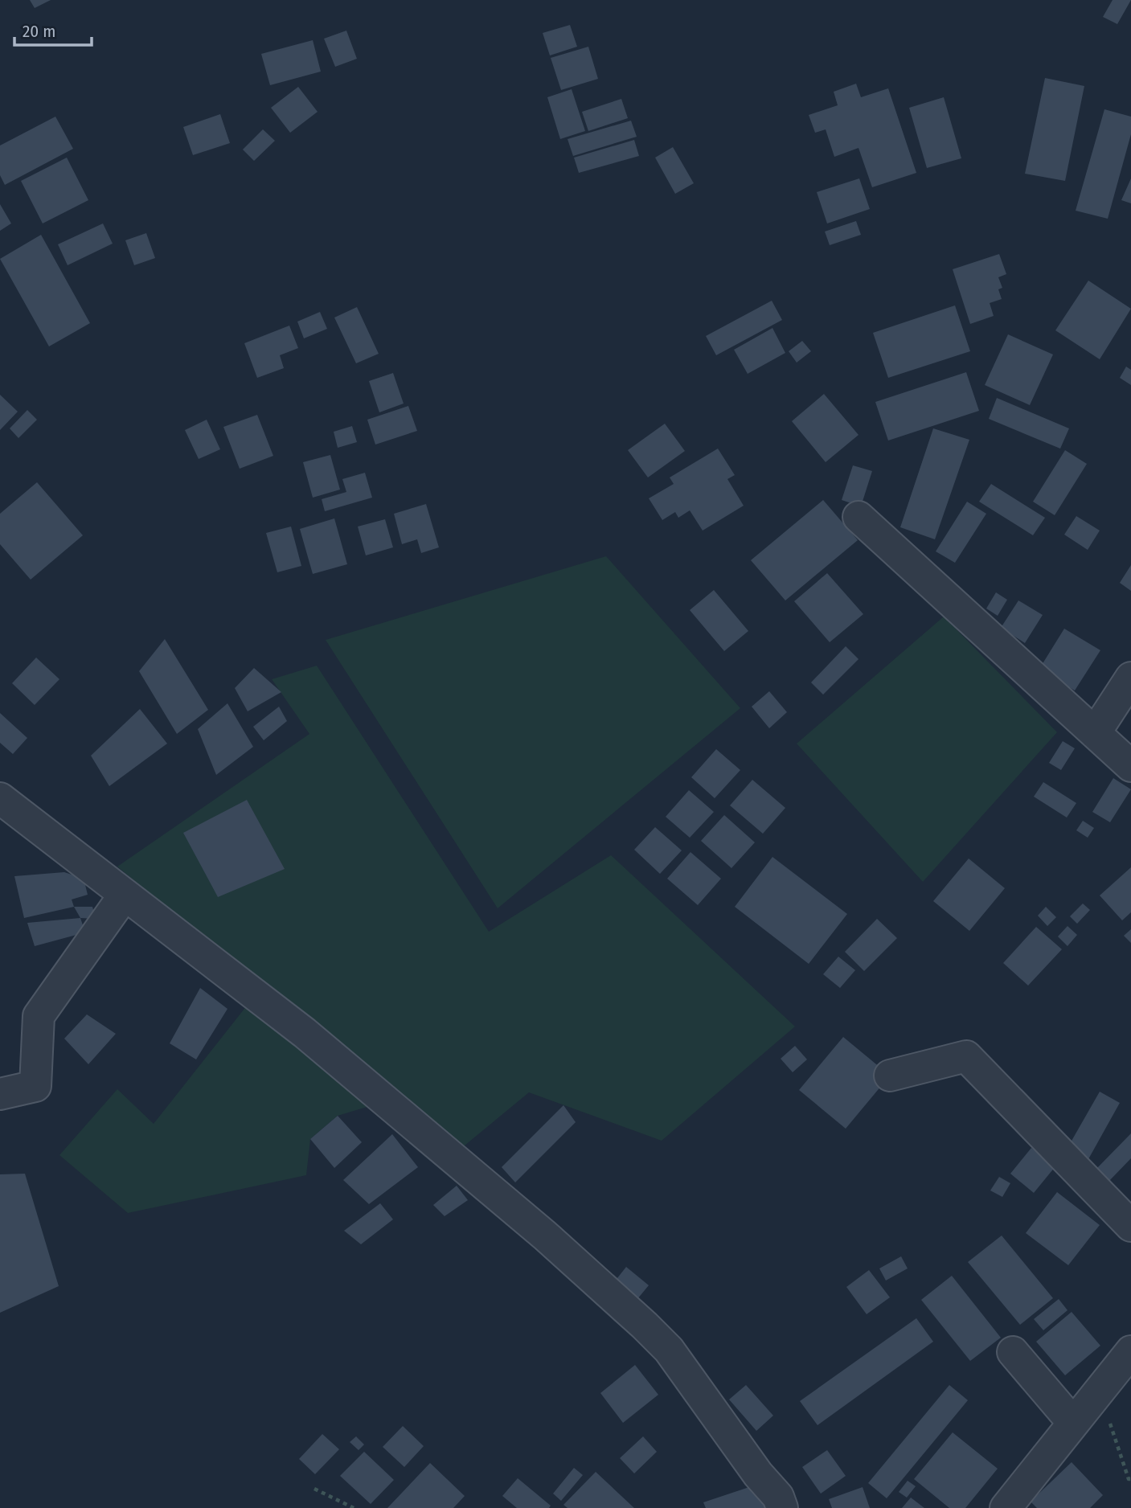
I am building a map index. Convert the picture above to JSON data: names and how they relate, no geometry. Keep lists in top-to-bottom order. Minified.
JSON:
{"scale_bar":"20 m"}
